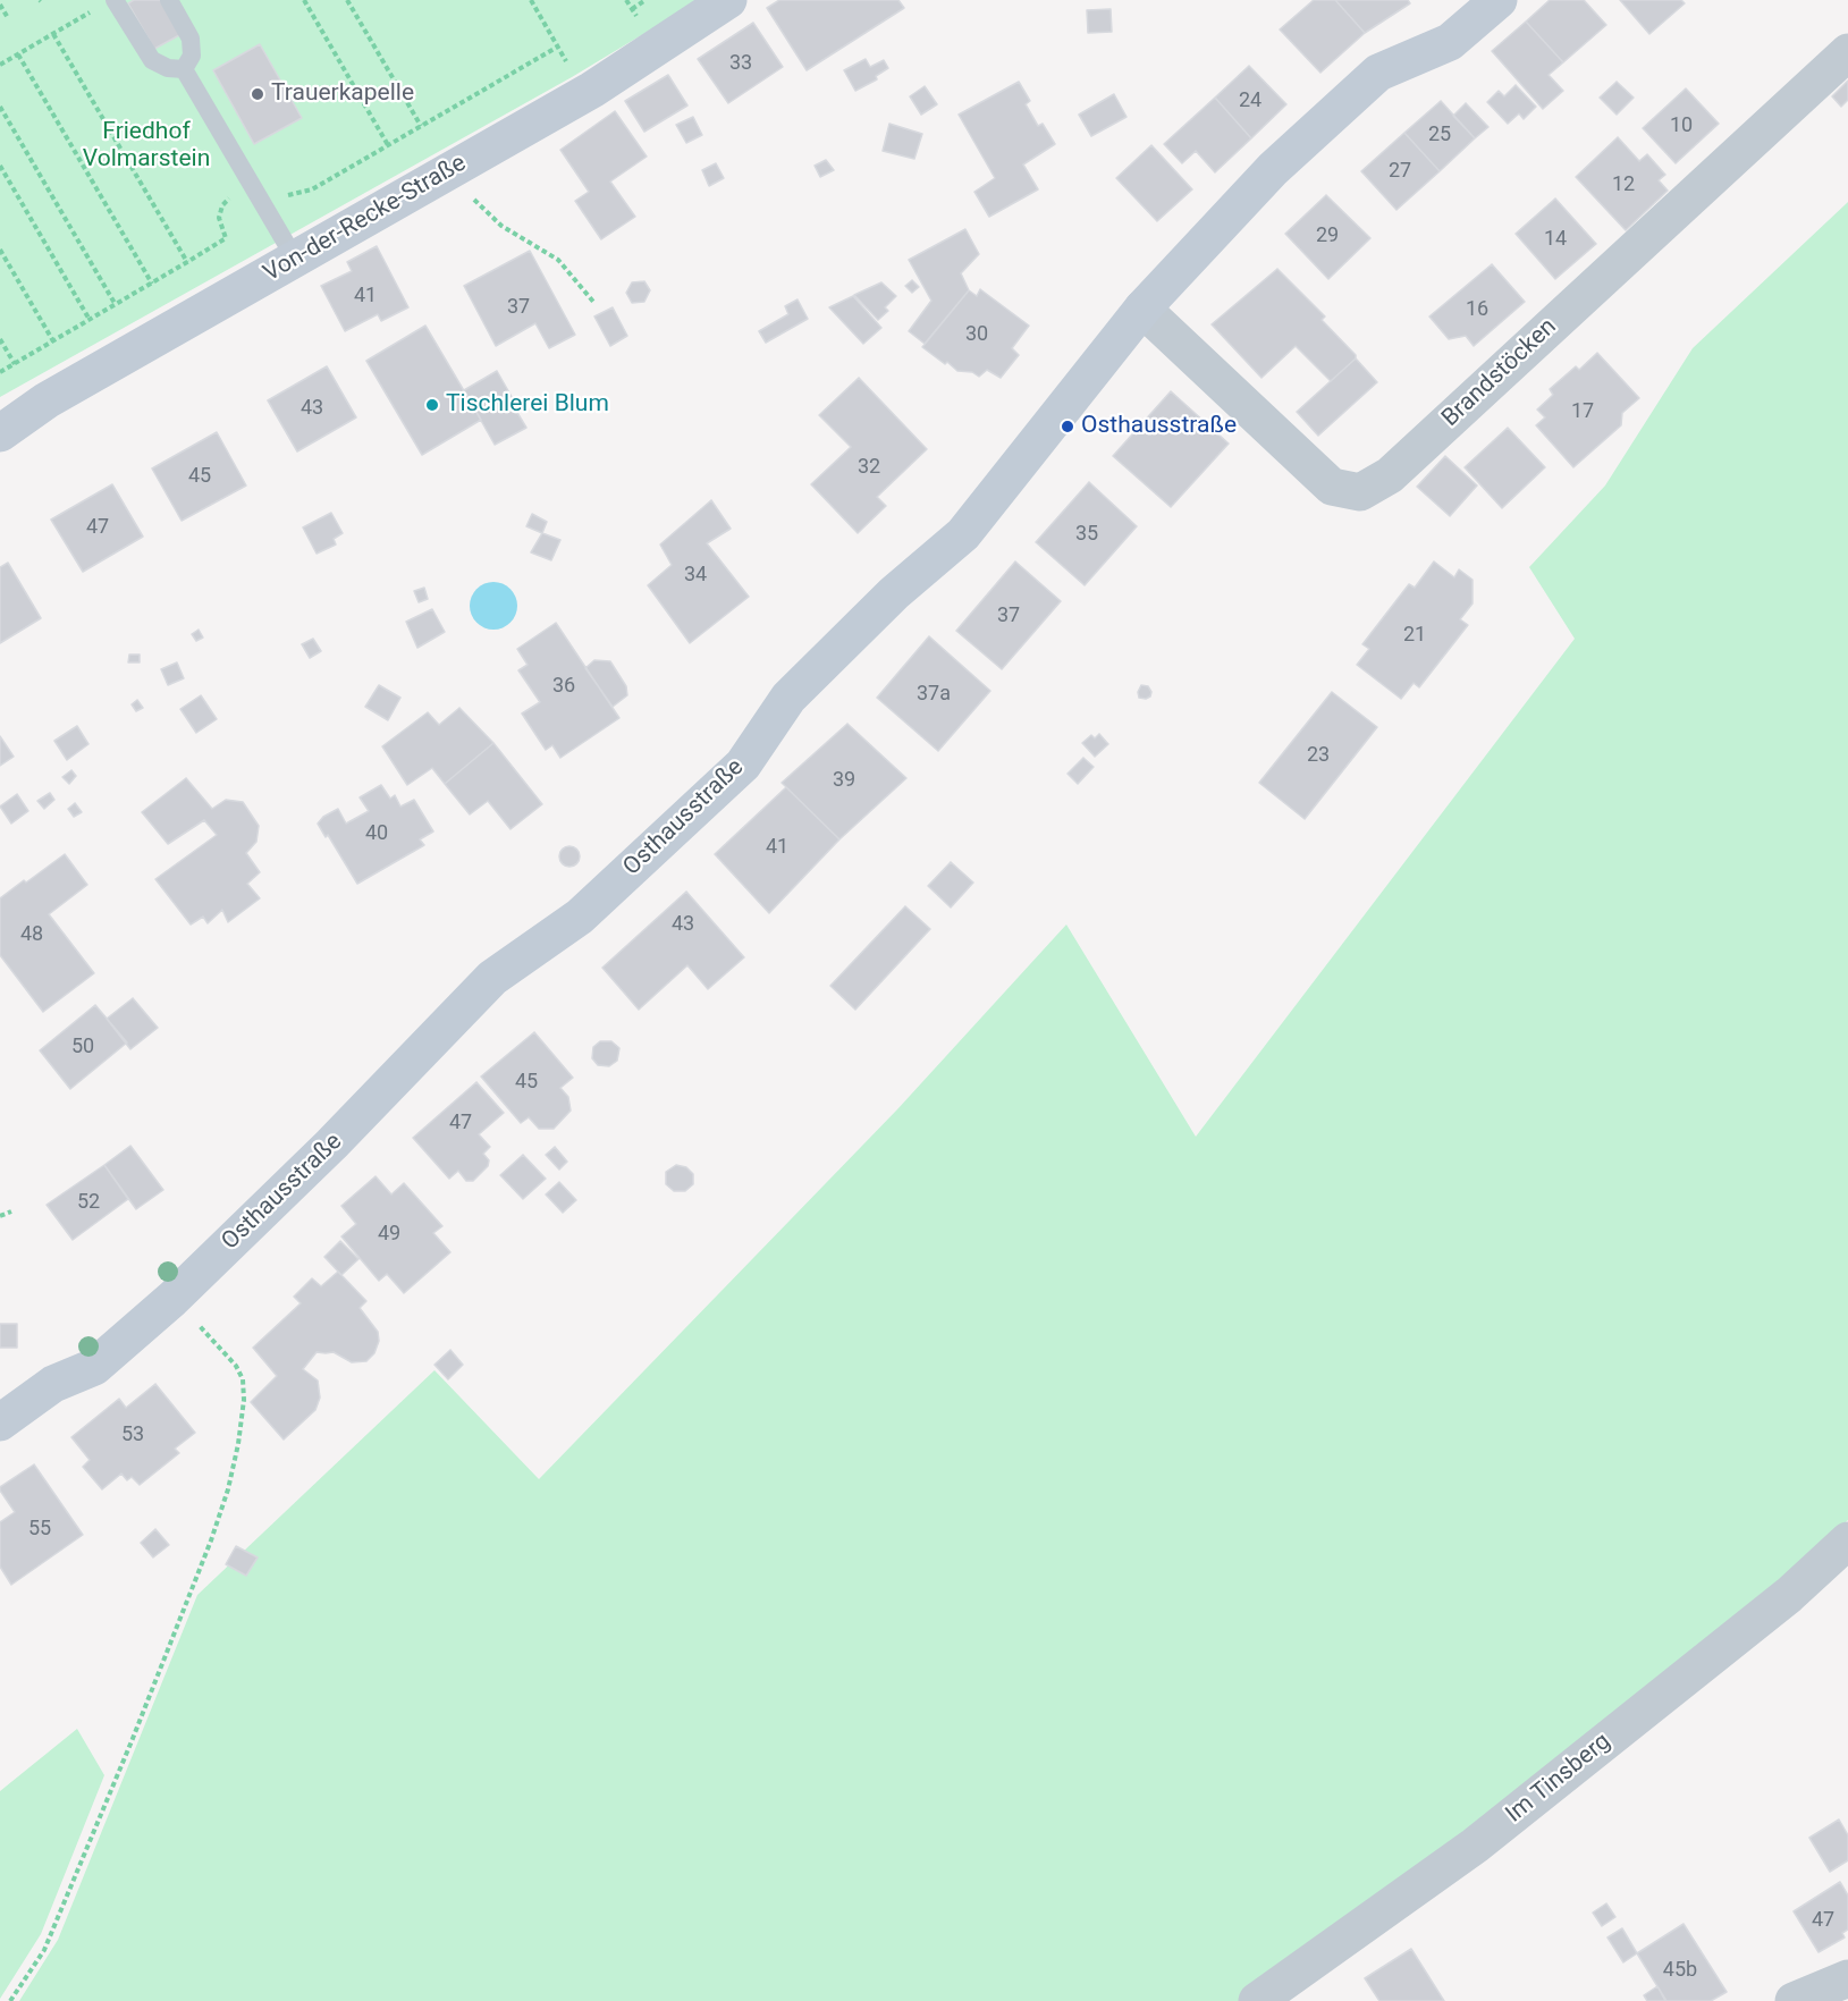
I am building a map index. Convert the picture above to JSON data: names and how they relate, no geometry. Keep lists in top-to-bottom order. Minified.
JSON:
{"streets":{"street":["Von-der-Recke-Straße","Brandstöcken","Osthausstraße","Im Tinsberg"]},"crossings":[["Brandstöcken","Osthausstraße"]],"parks":["Friedhof Volmarstein"],"places":["Trauerkapelle","Tischlerei Blum","Osthausstraße"],"house_numbers":["33","24","10","25","27","12","29","14","41","37","16","30","43","17","32","45","47","35","34","37","21","36","37a","23","39","40","41","43","48","50","45","47","52","49","53","55","47","45b"]}
